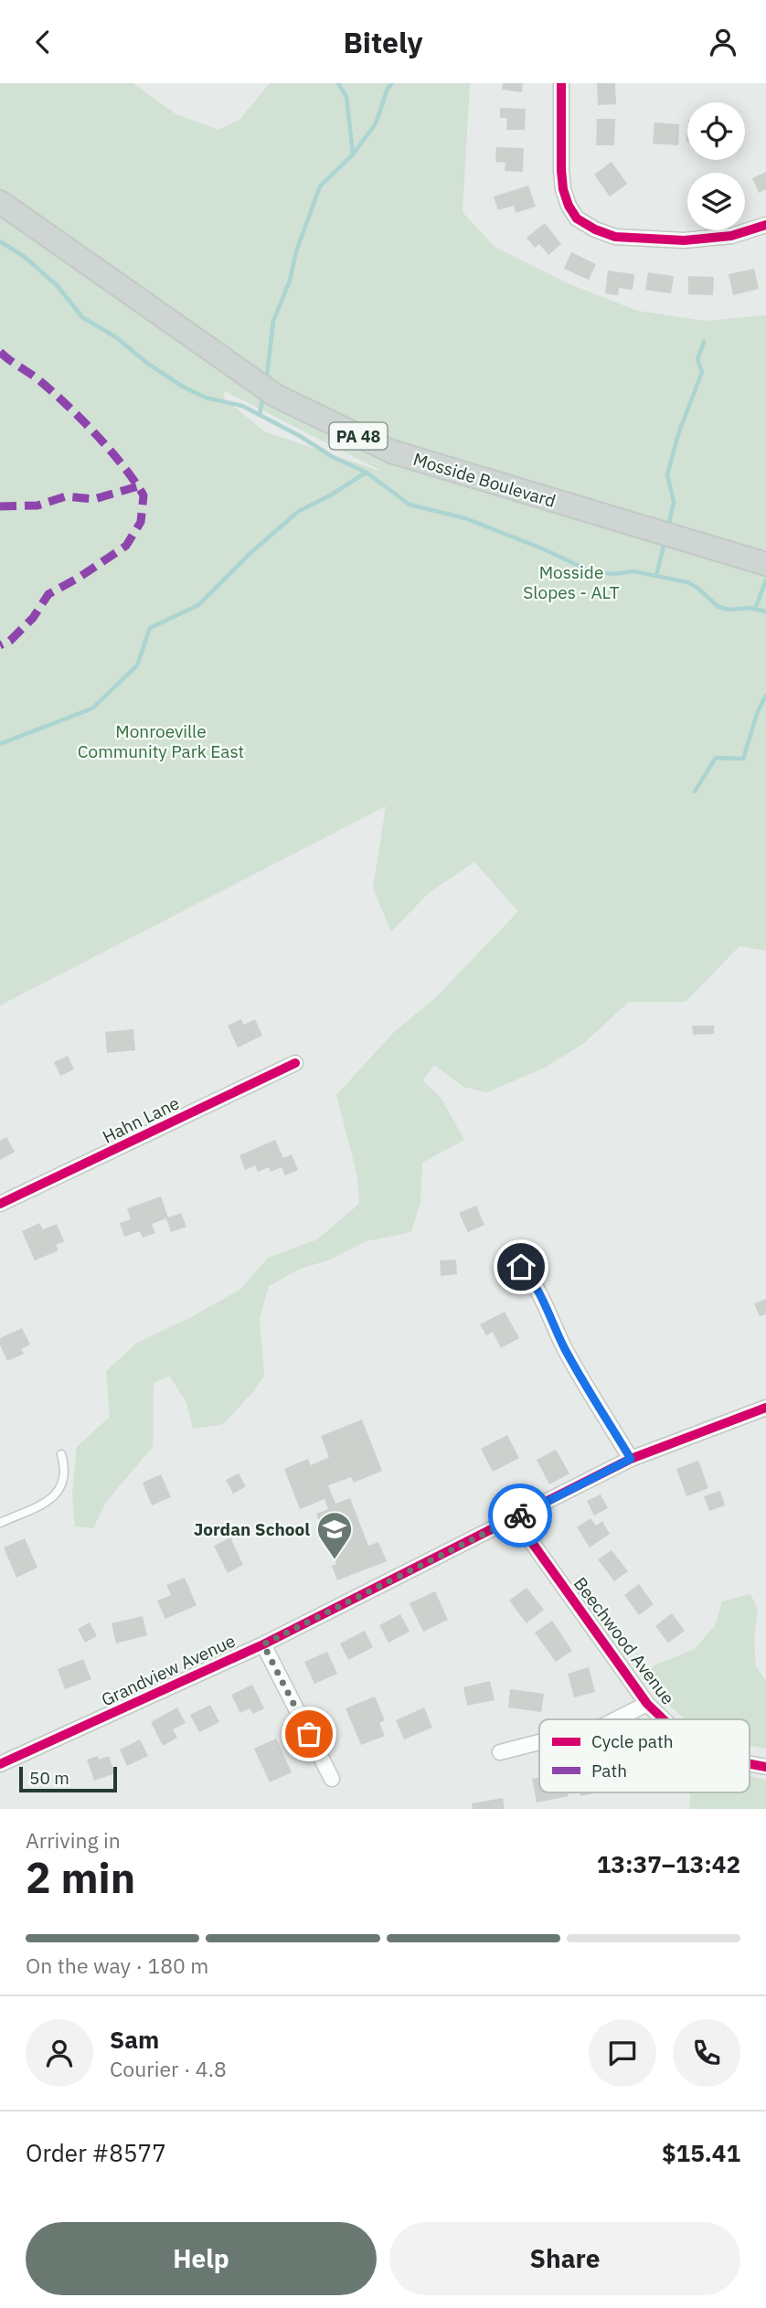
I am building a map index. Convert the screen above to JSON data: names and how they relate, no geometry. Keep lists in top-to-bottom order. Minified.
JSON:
{"streets":{"main road":["PA 48","Mosside Boulevard"],"street":["Hahn Lane","Beechwood Avenue","Grandview Avenue"]},"crossings":[["Beechwood Avenue","Grandview Avenue"]],"parks":["Mosside Slopes - ALT","Monroeville Community Park East"],"places":{"school or university":["Jordan School"]},"legend":["Cycle path","Path"],"scale_bar":"50 m","page":{"header":"Bitely","scale":"50 m","heading":["2 min","Arriving in","13:37–13:42"],"panel":["Sam","Courier · 4.8","Order #8577","$15.41"],"bar":"On the way · 180 m","buttons":["Help","Share"]}}
